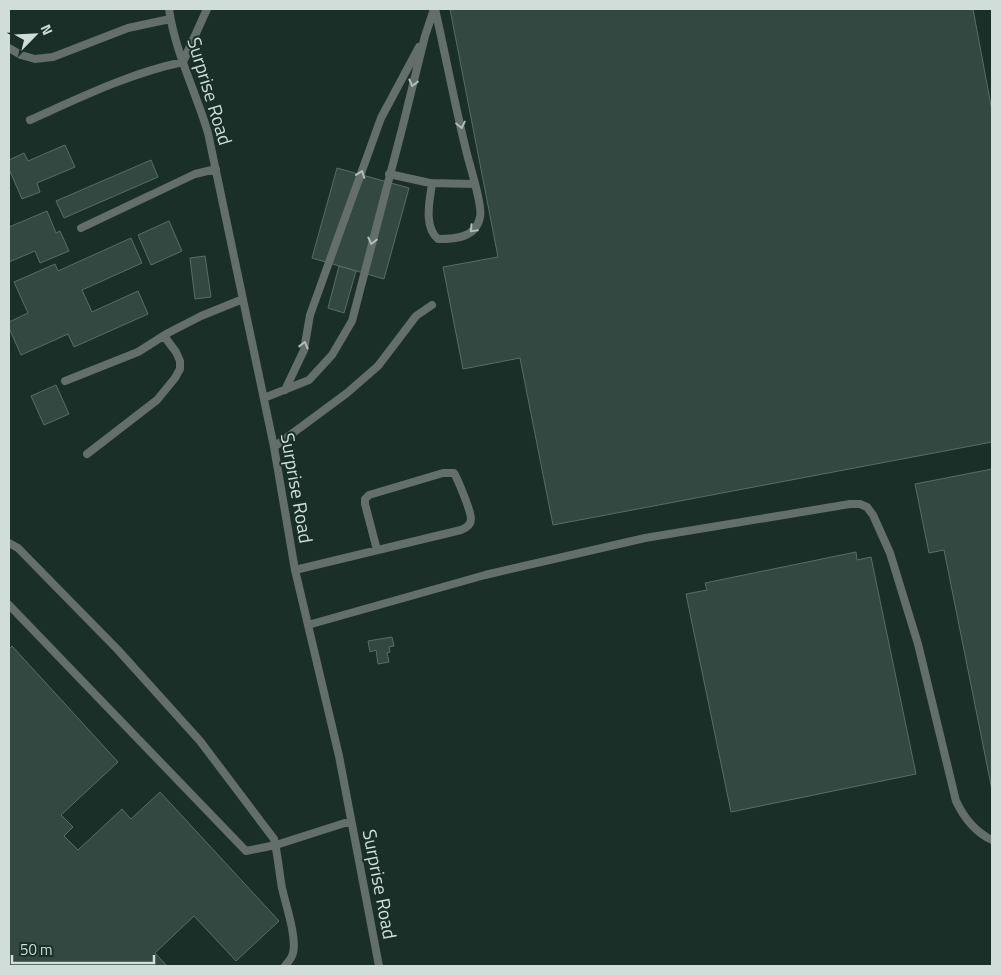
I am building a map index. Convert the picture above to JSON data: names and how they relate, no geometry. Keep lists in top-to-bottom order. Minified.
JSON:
{"streets":{"lane":["Surprise Road"]},"scale_bar":"50 m","north":"top right"}
